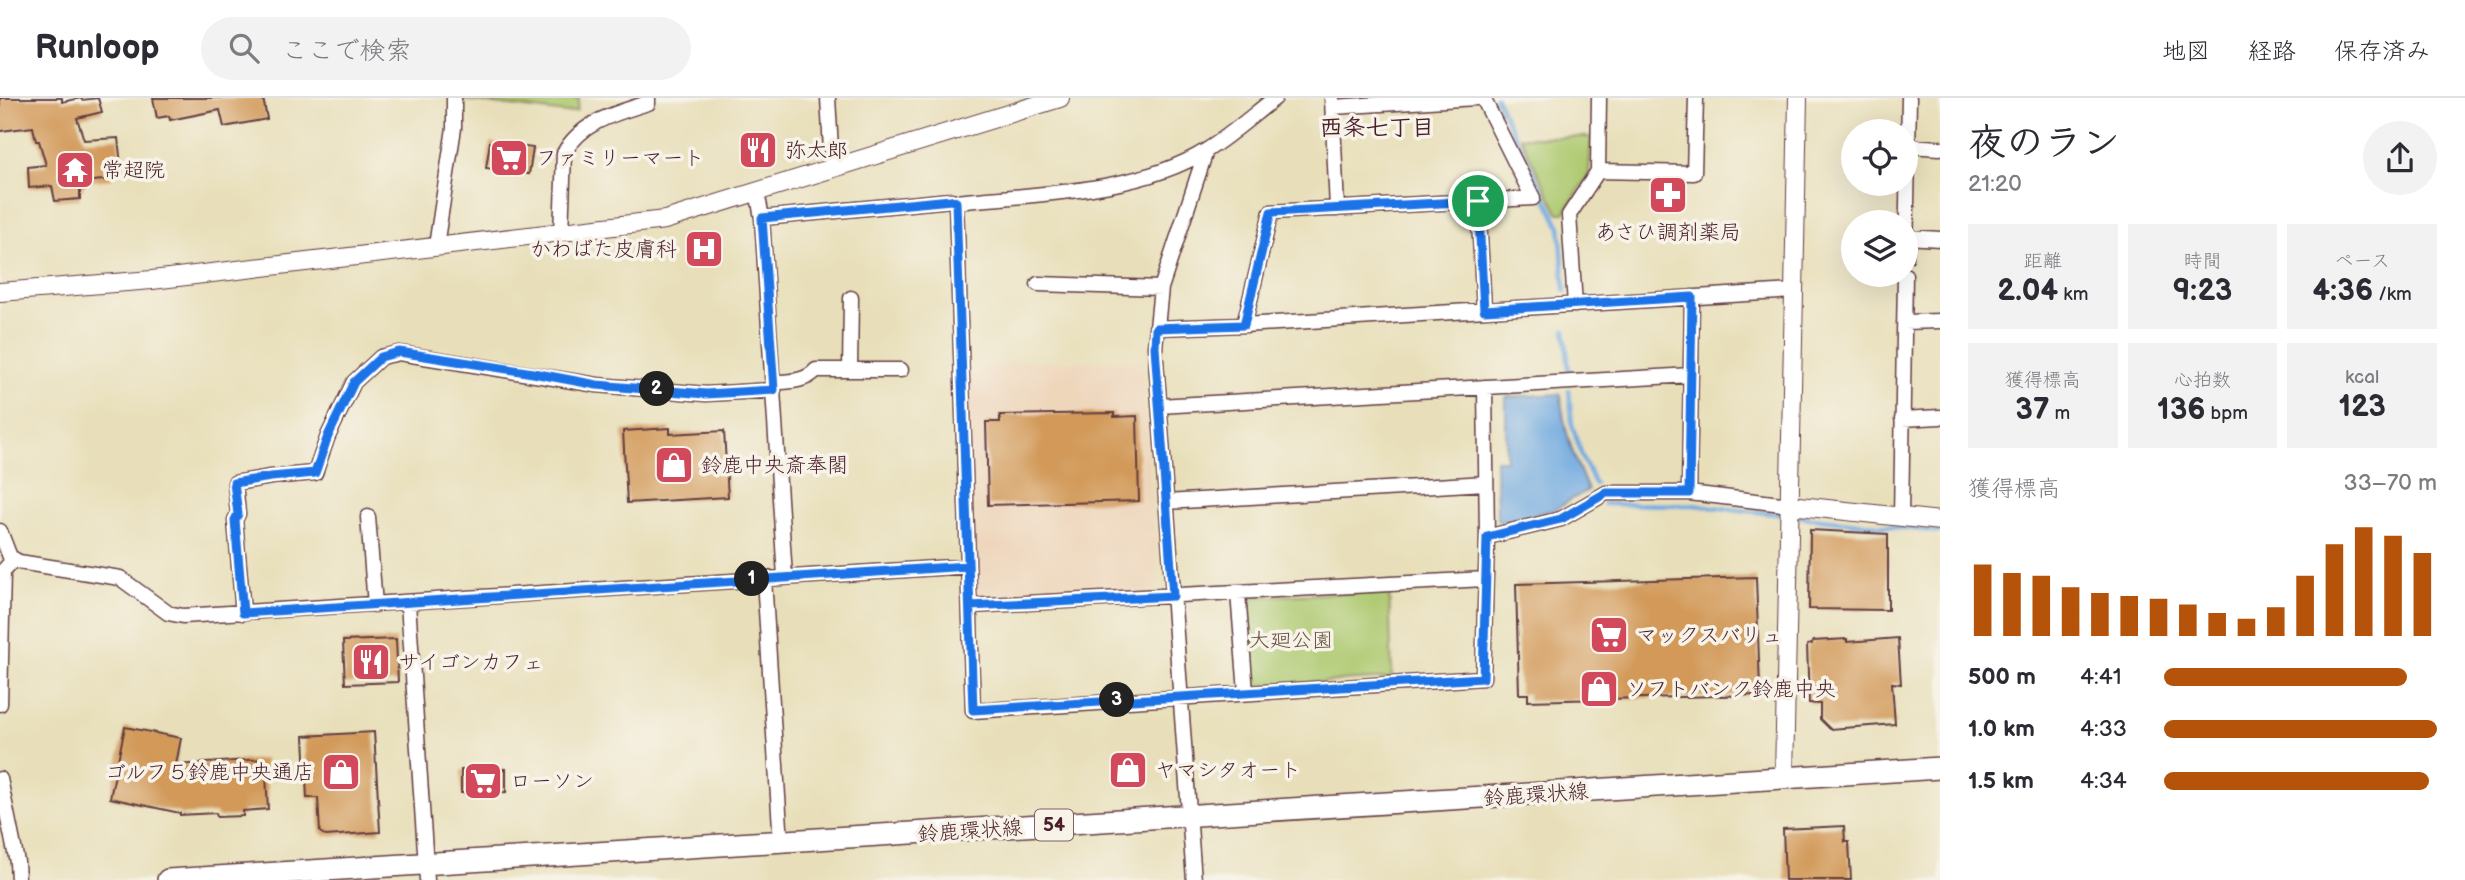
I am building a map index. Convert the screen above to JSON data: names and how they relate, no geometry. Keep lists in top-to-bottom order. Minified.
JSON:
{"streets":{"main road":["鈴鹿環状線","54"]},"districts":["西条七丁目"],"parks":["大廻公園"],"places":{"restaurant":["弥太郎","サイゴンカフェ"],"supermarket":["ファミリーマート","マックスバリュ","ローソン"],"temple":["常超院"],"pharmacy":["あさひ調剤薬局"],"hospital":["かわばた皮膚科"],"shop":["鈴鹿中央斎奉閣","ソフトバンク鈴鹿中央","ヤマシタオート","ゴルフ５鈴鹿中央通店"]},"page":{"header":"Runloop","search":"ここで検索","nav":["地図","経路","保存済み"],"heading":["夜のラン","21:20"],"stats":[["距離","2.04 km"],["時間","9:23"],["ペース","4:36 /km"],["獲得標高","37 m"],["心拍数","136 bpm"],["kcal","123"]],"pins":["2","1","3"],"chart":["獲得標高","33–70 m"],"list":[{"name":"500 m","note":"4:41"},{"name":"1.0 km","note":"4:33"},{"name":"1.5 km","note":"4:34"}]}}
